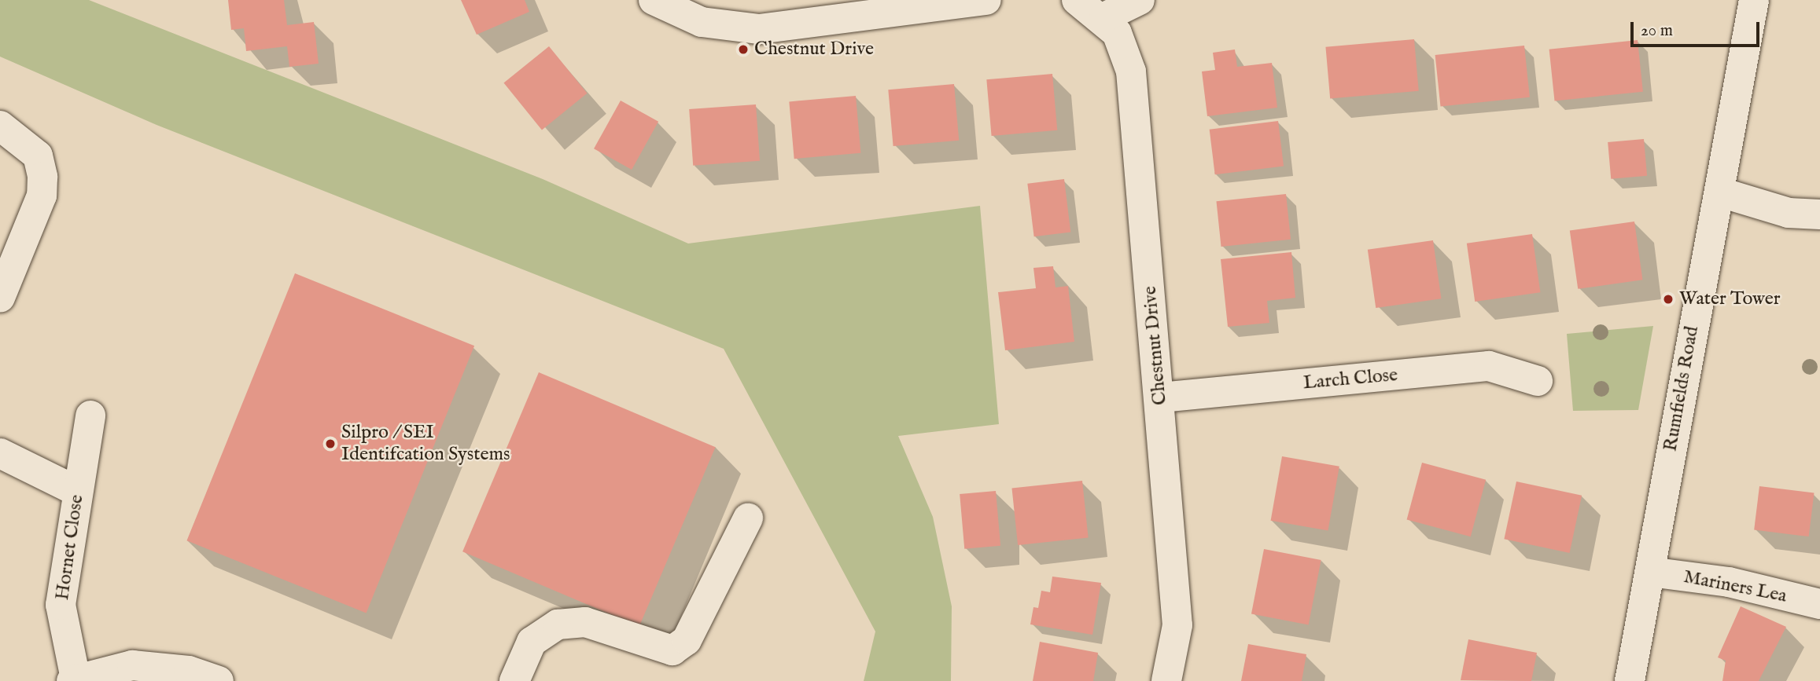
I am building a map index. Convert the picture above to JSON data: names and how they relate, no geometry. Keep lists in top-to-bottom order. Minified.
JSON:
{"streets":{"street":["Chestnut Drive","Larch Close","Rumfields Road","Hornet Close","Mariners Lea"]},"crossings":[["Chestnut Drive","Larch Close"],["Rumfields Road","Mariners Lea"]],"places":["Chestnut Drive","Water Tower","Silpro / SEI Identifcation Systems"],"scale_bar":"20 m"}
